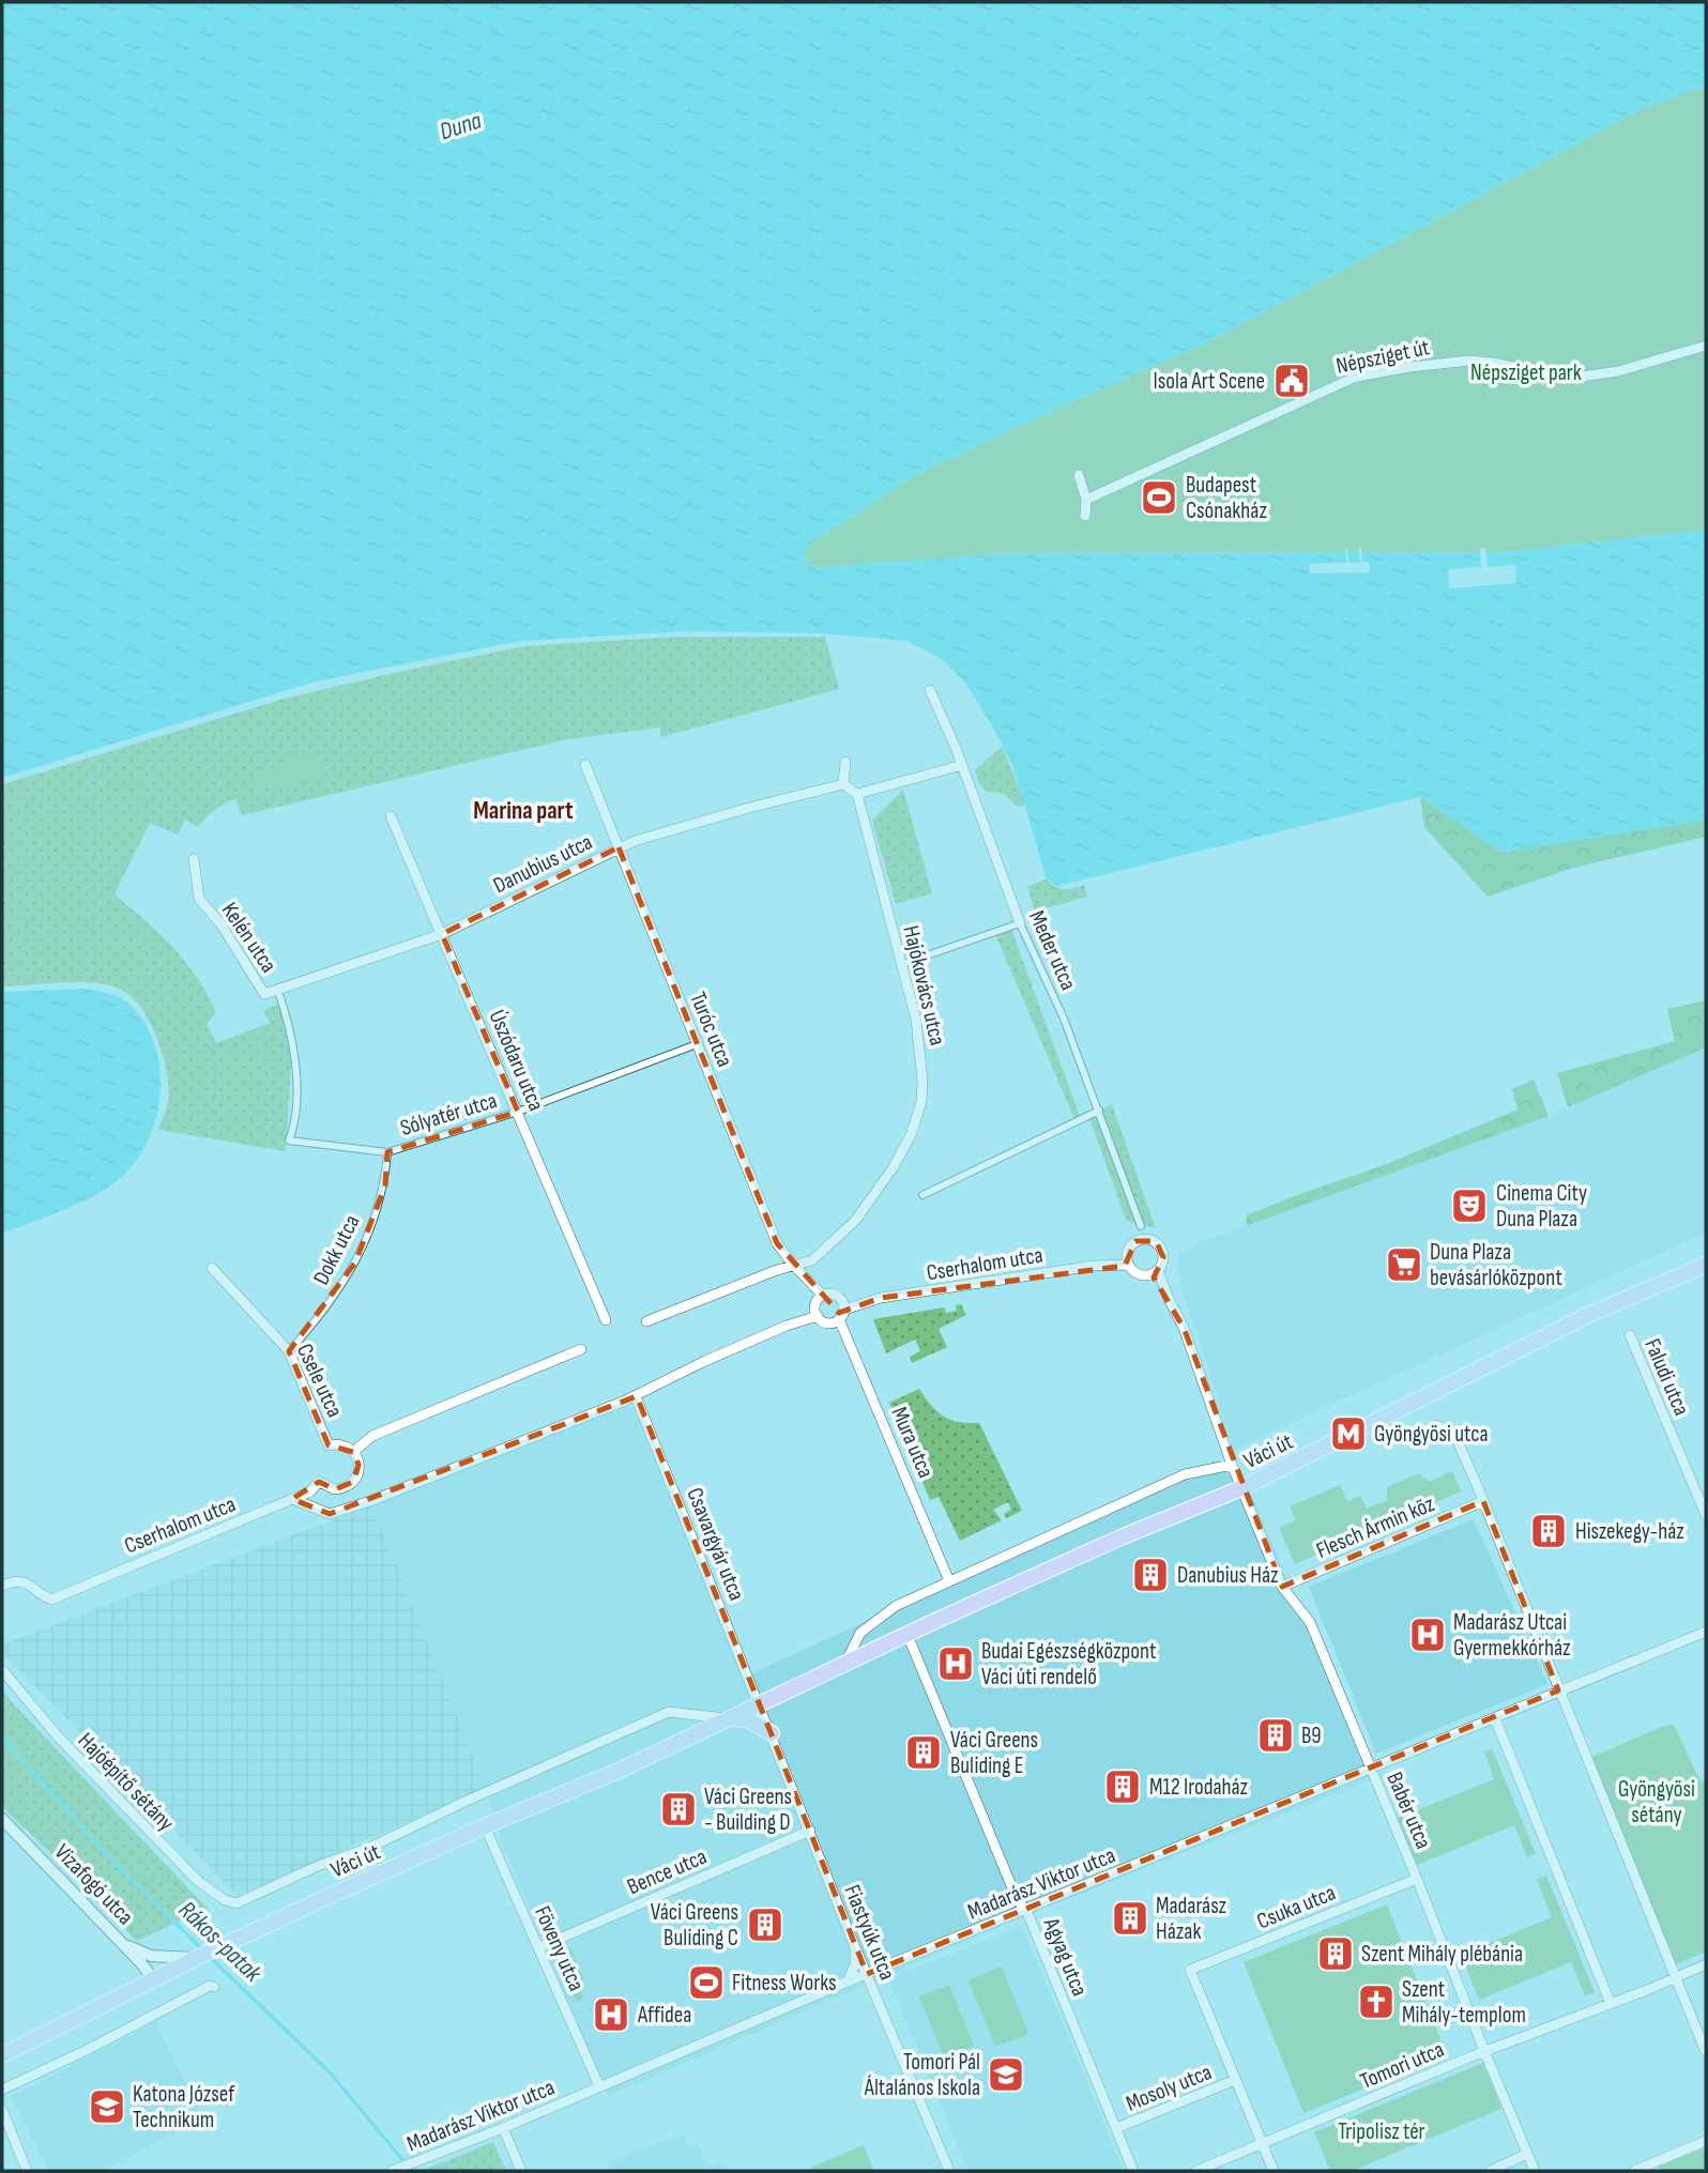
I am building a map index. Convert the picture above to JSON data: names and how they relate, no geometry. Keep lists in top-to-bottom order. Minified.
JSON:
{"streets":{"main road":["Váci út"],"street":["Népsziget út","Danubius utca","Kelén utca","Meder utca","Hajókovács utca","Turóc utca","Úszódaru utca","Sólyatér utca","Dokk utca","Cserhalom utca","Faludi utca","Csele utca","Mura utca","Flesch Ármin köz","Csavargyár utca","Hajóépítő sétány","Babér utca","Bence utca","Madarász Viktor utca","Vizafogó utca","Csuka utca","Fiastyúk utca","Föveny utca","Agyag utca","Tomori utca","Mosoly utca"]},"crossings":[["Danubius utca","Kelén utca"],["Danubius utca","Turóc utca"],["Danubius utca","Úszódaru utca"],["Kelén utca","Sólyatér utca"],["Hajókovács utca","Turóc utca"],["Turóc utca","Sólyatér utca"],["Turóc utca","Cserhalom utca"],["Turóc utca","Mura utca"],["Úszódaru utca","Sólyatér utca"],["Sólyatér utca","Dokk utca"],["Dokk utca","Csele utca"],["Cserhalom utca","Csele utca"],["Cserhalom utca","Mura utca"],["Mura utca","Váci út"],["Váci út","Csavargyár utca"],["Váci út","Hajóépítő sétány"],["Váci út","Babér utca"],["Váci út","Vizafogó utca"],["Váci út","Fiastyúk utca"],["Váci út","Föveny utca"],["Váci út","Agyag utca"],["Flesch Ármin köz","Babér utca"],["Csavargyár utca","Fiastyúk utca"],["Babér utca","Madarász Viktor utca"],["Babér utca","Csuka utca"],["Babér utca","Tomori utca"],["Bence utca","Fiastyúk utca"],["Bence utca","Föveny utca"],["Madarász Viktor utca","Fiastyúk utca"],["Madarász Viktor utca","Föveny utca"],["Madarász Viktor utca","Agyag utca"],["Csuka utca","Mosoly utca"],["Agyag utca","Mosoly utca"],["Tomori utca","Mosoly utca"]],"districts":["Marina part"],"water":["Duna","Rákos-patak"],"parks":["Népsziget park","Gyöngyösi sétány","Tripolisz tér"],"places":{"public building":["Isola Art Scene"],"sports":["Budapest Csónakház","Fitness Works"],"theatre":["Cinema City Duna Plaza"],"supermarket":["Duna Plaza bevásárlóközpont"],"metro station":["Gyöngyösi utca"],"building":["Hiszekegy-ház","Danubius Ház","B9","Váci Greens Buliding E","M12 Irodaház","Váci Greens - Building D","Madarász Házak","Váci Greens Buliding C","Szent Mihály plébánia"],"hospital":["Madarász Utcai Gyermekkórház","Budai Egészségközpont Váci úti rendelő","Affidea"],"church":["Szent Mihály-templom"],"school or university":["Tomori Pál Általános Iskola","Katona József Technikum"]}}
